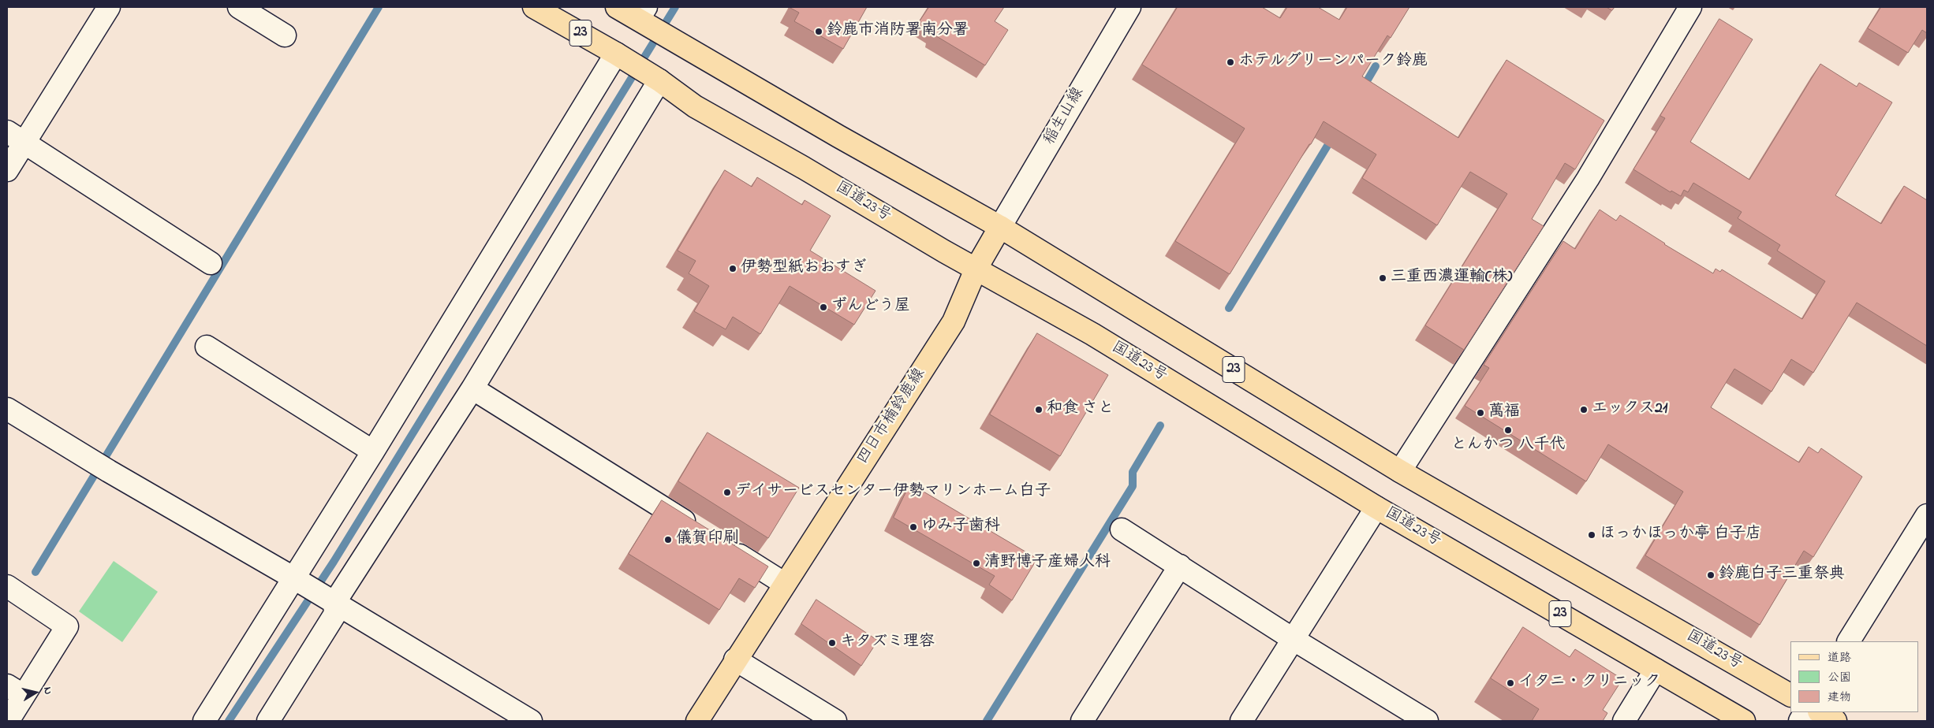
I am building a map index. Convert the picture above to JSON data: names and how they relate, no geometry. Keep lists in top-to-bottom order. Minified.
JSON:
{"streets":{"main road":["23","国道23号","四日市楠鈴鹿線"],"street":["稲生山線"]},"crossings":[["稲生山線","国道23号"],["稲生山線","四日市楠鈴鹿線"],["国道23号","四日市楠鈴鹿線"]],"places":["鈴鹿市消防署南分署","ホテルグリーンパーク鈴鹿","伊勢型紙おおすぎ","三重西濃運輸(株)","ずんどう屋","和食 さと","エックス21","萬福","とんかつ 八千代","デイサービスセンター伊勢マリンホーム白子","ゆみ子歯科","ほっかほっか亭 白子店","儀賀印刷","清野博子産婦人科","鈴鹿白子三重祭典","キタズミ理容","イタニ・クリニック"],"legend":["道路","公園","建物"],"north":"right"}
